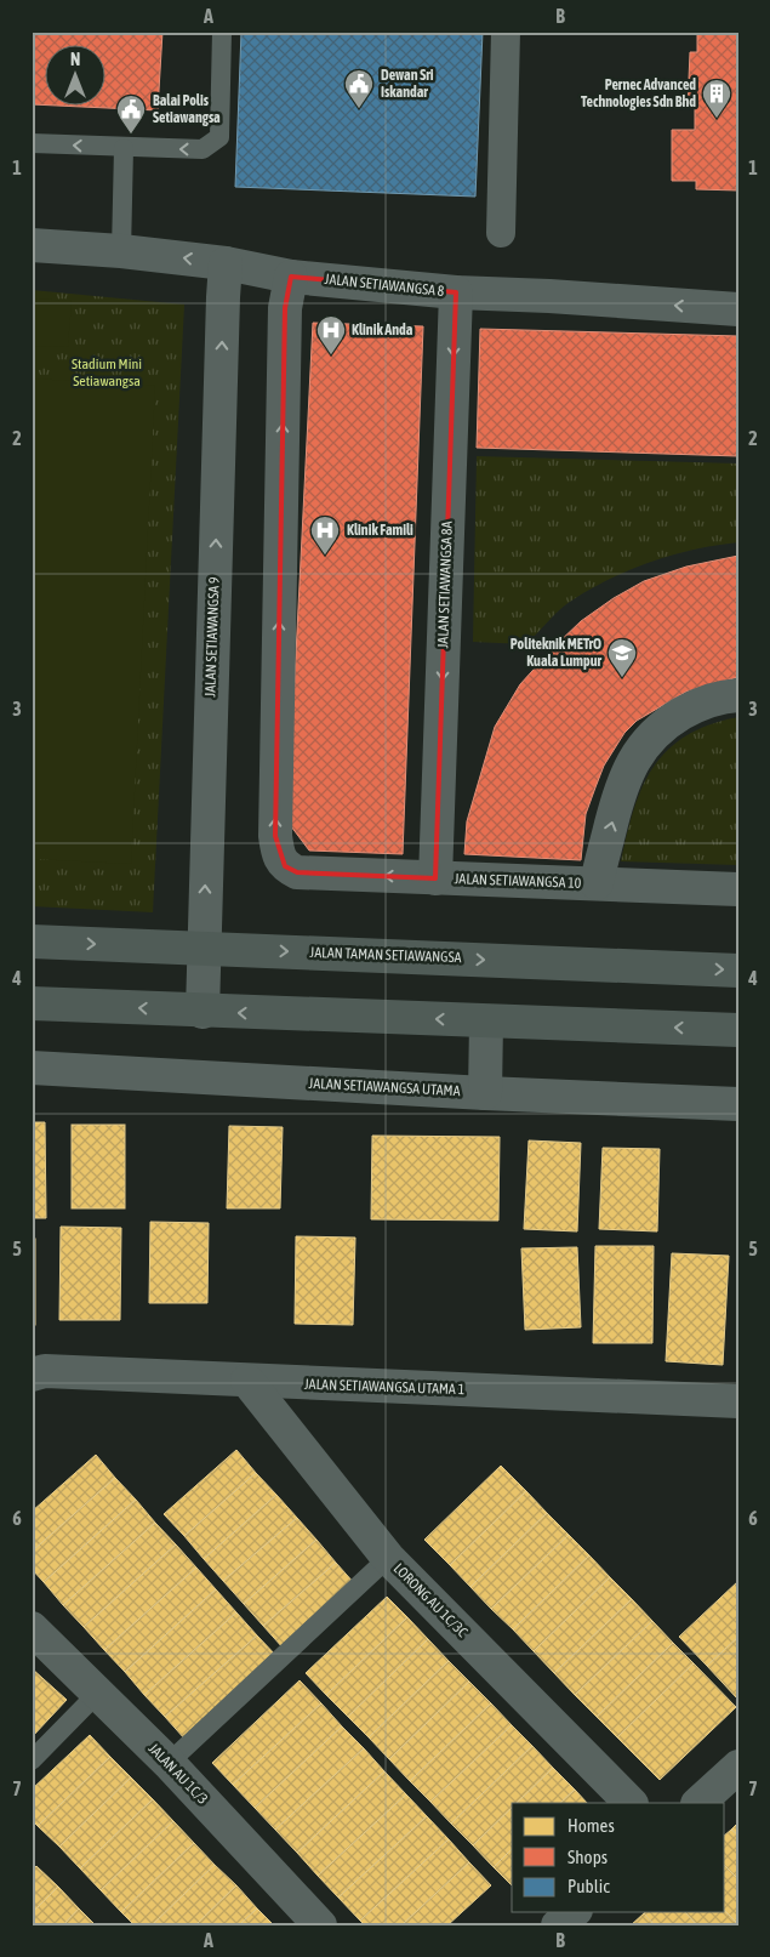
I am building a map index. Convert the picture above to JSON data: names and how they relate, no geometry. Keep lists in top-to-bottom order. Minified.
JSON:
{"streets":{"main road":["JALAN TAMAN SETIAWANGSA"],"street":["JALAN SETIAWANGSA 8","JALAN SETIAWANGSA 8A","JALAN SETIAWANGSA 9","JALAN SETIAWANGSA 10","JALAN SETIAWANGSA UTAMA","JALAN SETIAWANGSA UTAMA 1","LORONG AU 1C/3C","JALAN AU 1C/3"]},"crossings":[["JALAN SETIAWANGSA 8","JALAN SETIAWANGSA 8A"],["JALAN SETIAWANGSA 8","JALAN SETIAWANGSA 9"],["JALAN SETIAWANGSA 8","JALAN SETIAWANGSA 10"],["JALAN SETIAWANGSA 8A","JALAN SETIAWANGSA 10"],["JALAN SETIAWANGSA 9","JALAN TAMAN SETIAWANGSA"],["JALAN SETIAWANGSA UTAMA 1","LORONG AU 1C/3C"]],"one_way":["JALAN SETIAWANGSA 8","JALAN SETIAWANGSA 8A","JALAN SETIAWANGSA 9","JALAN SETIAWANGSA 10"],"parks":["Stadium Mini Setiawangsa"],"places":{"public building":["Dewan Sri Iskandar","Balai Polis Setiawangsa"],"building":["Pernec Advanced Technologies Sdn Bhd"],"hospital":["Klinik Anda","Klinik Famili"],"school or university":["Politeknik METrO Kuala Lumpur"]},"legend":["Homes","Shops","Public"],"north":"top","grid":{"columns":["A","B"],"rows":["1","2","3","4","5","6","7"]}}
